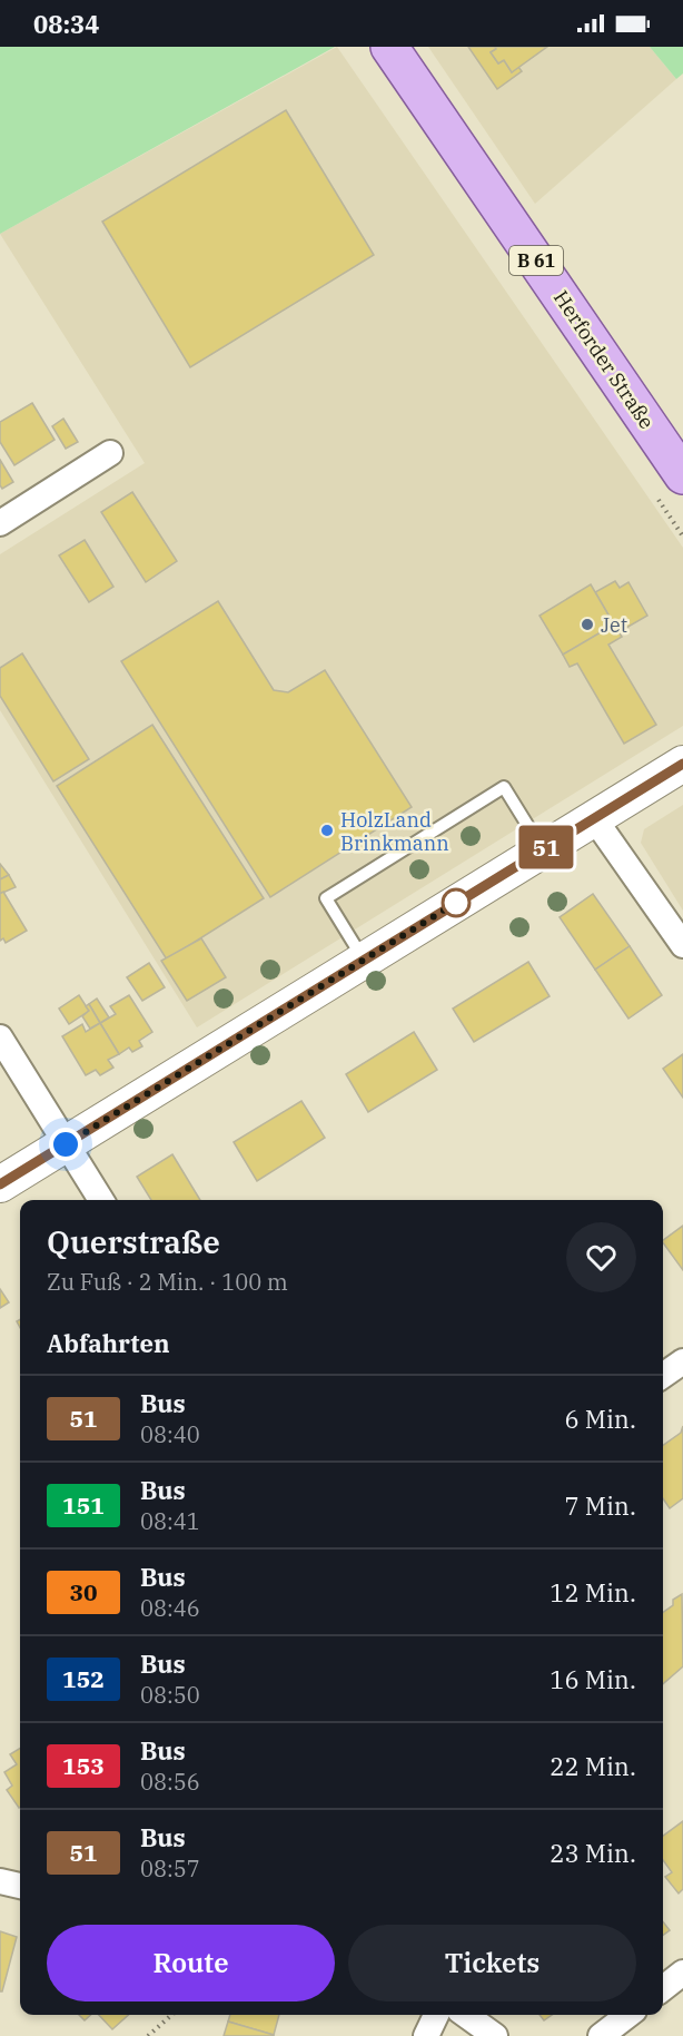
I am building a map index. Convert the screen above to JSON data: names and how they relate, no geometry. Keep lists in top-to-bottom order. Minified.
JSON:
{"streets":{"main road":["B 61","Herforder Straße"]},"places":["Jet","HolzLand Brinkmann"],"lines":["bus line 51"],"page":{"status":"08:34","on_map":"51","heading":[["Querstraße","Zu Fuß · 2 Min. · 100 m"],"Abfahrten"],"list":[{"mark":"51","name":"Bus","note":"08:40","value":"6 Min."},{"mark":"151","name":"Bus","note":"08:41","value":"7 Min."},{"mark":"30","name":"Bus","note":"08:46","value":"12 Min."},{"mark":"152","name":"Bus","note":"08:50","value":"16 Min."},{"mark":"153","name":"Bus","note":"08:56","value":"22 Min."},{"mark":"51","name":"Bus","note":"08:57","value":"23 Min."}],"buttons":["Route","Tickets"]}}
